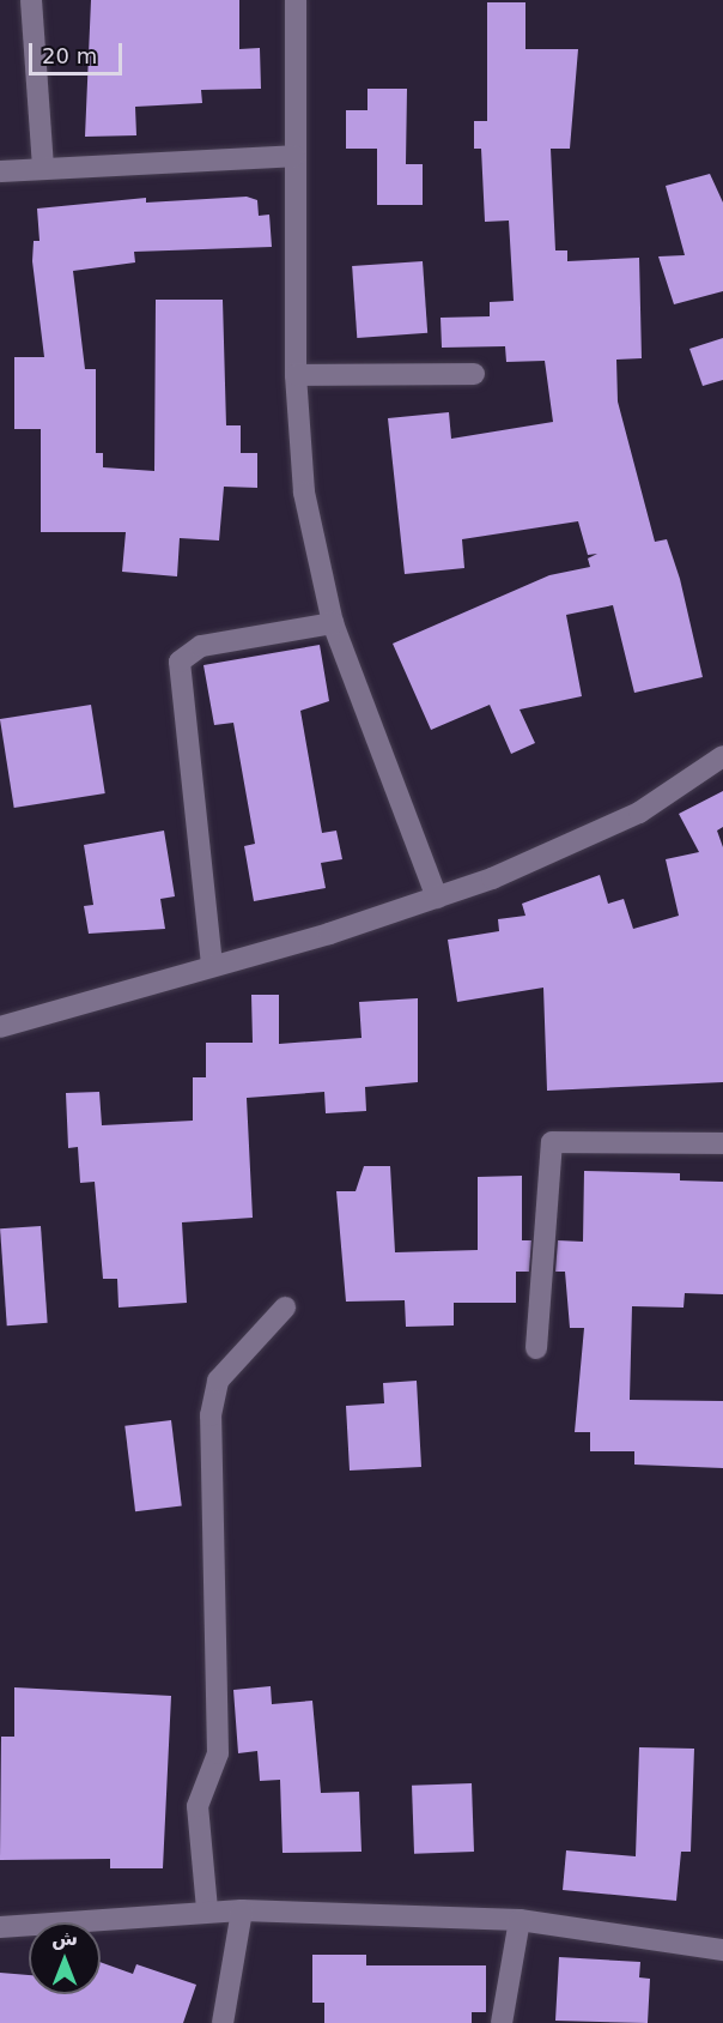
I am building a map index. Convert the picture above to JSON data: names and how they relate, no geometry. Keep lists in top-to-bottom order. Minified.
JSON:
{"scale_bar":"20 m","north":"top"}
